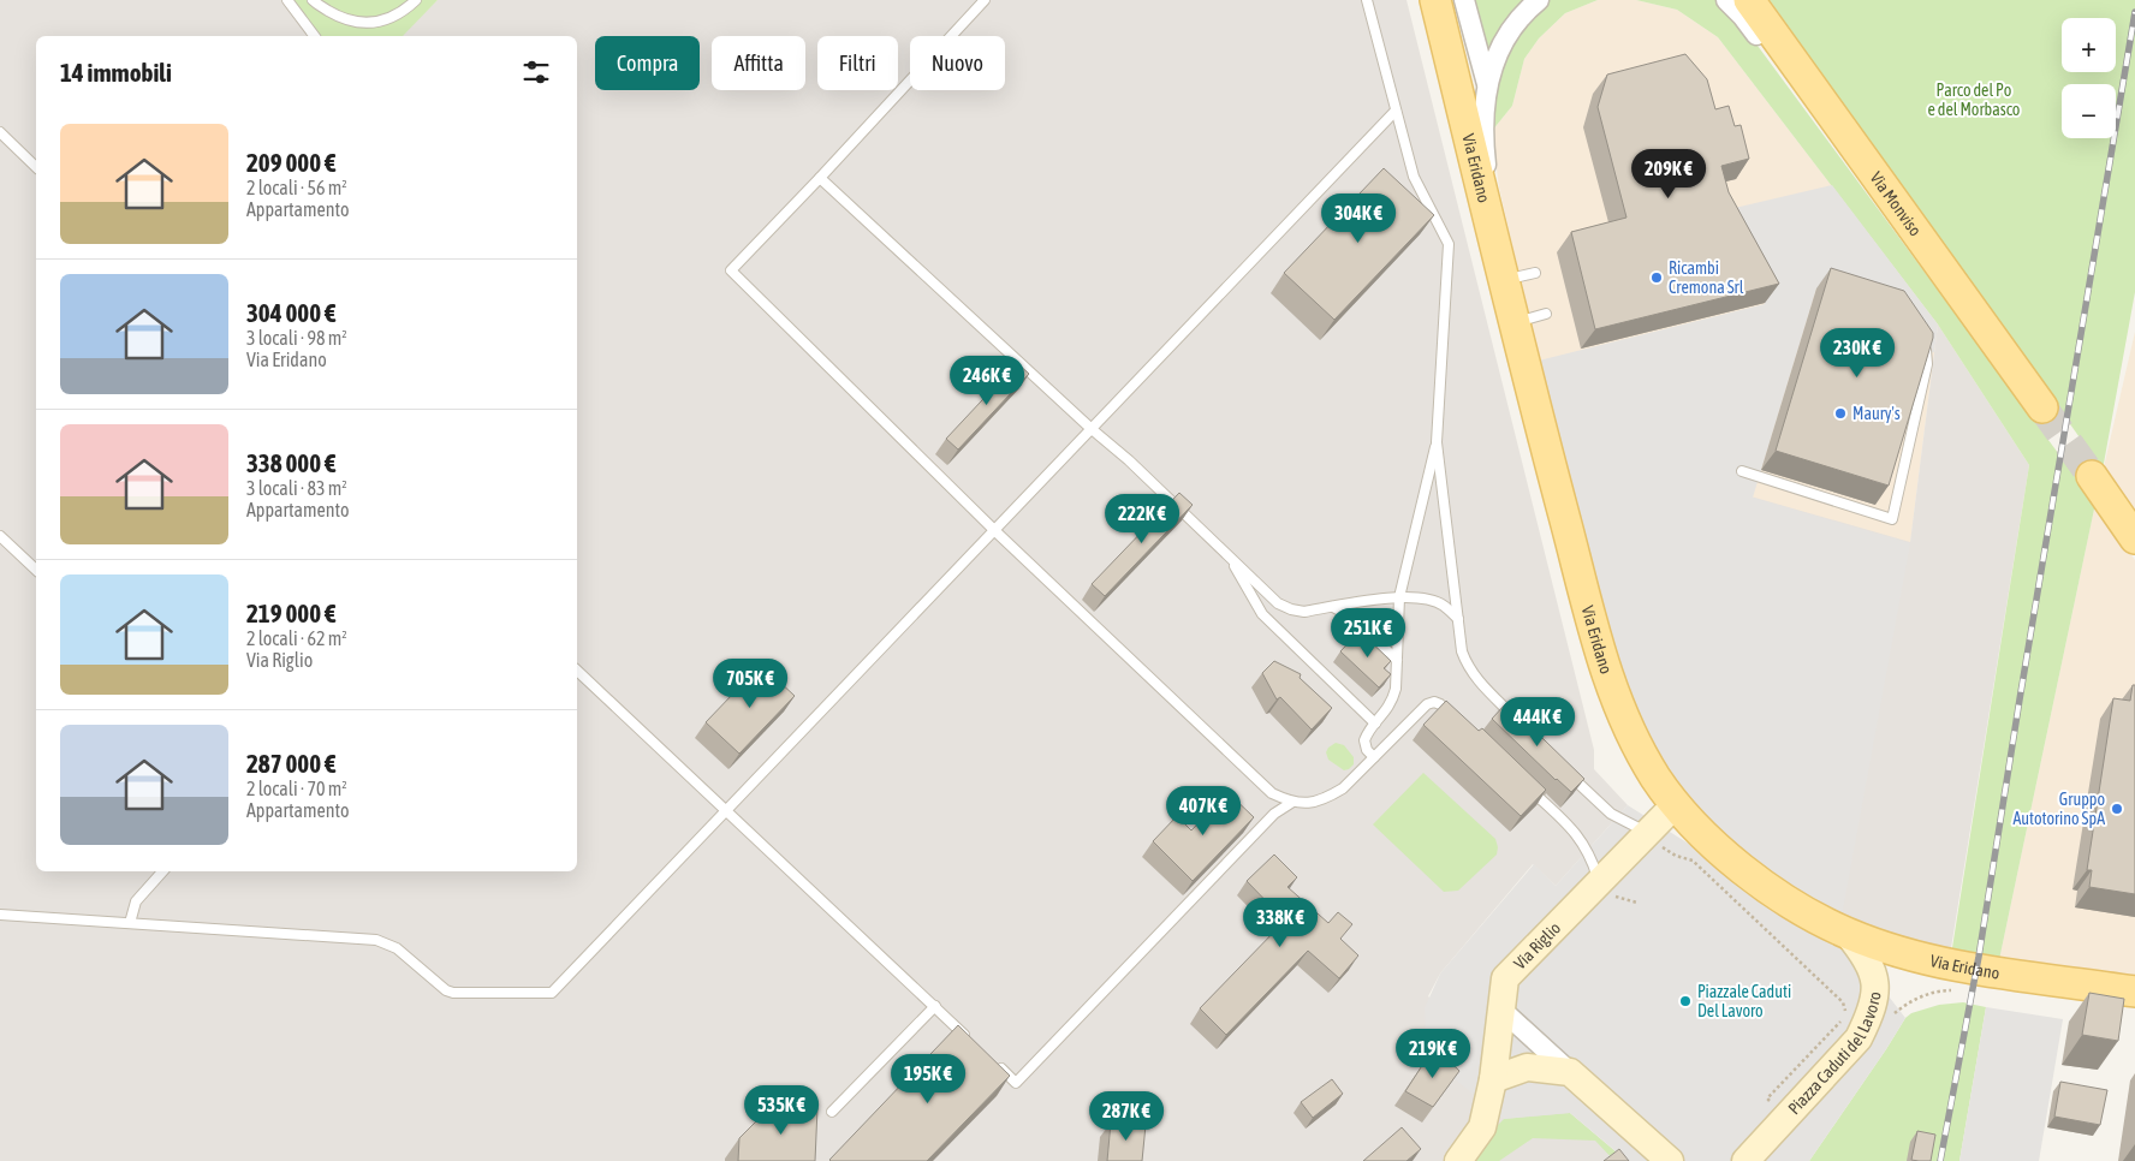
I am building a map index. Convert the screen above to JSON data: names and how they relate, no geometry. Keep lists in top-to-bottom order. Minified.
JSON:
{"streets":{"main road":["Via Eridano","Via Monviso"],"street":["Via Riglio","Piazza Caduti del Lavoro"]},"crossings":[["Via Eridano","Via Riglio"],["Via Eridano","Piazza Caduti del Lavoro"]],"parks":["Parco del Po e del Morbasco"],"places":["Ricambi Cremona Srl","Maury's","Gruppo Autotorino SpA","Piazzale Caduti Del Lavoro"],"page":{"map_buttons":["+","−"],"chip":["Compra","Affitta","Filtri","Nuovo"],"heading":"14 immobili","list":[{"name":"209 000 €","note":"2 locali · 56 m² · Appartamento"},{"name":"304 000 €","note":"3 locali · 98 m² · Via Eridano"},{"name":"338 000 €","note":"3 locali · 83 m² · Appartamento"},{"name":"219 000 €","note":"2 locali · 62 m² · Via Riglio"},{"name":"287 000 €","note":"2 locali · 70 m² · Appartamento"}],"price":["209K €","304K €","230K €","246K €","222K €","251K €","705K €","444K €","407K €","338K €","219K €","195K €","535K €","287K €"]}}
